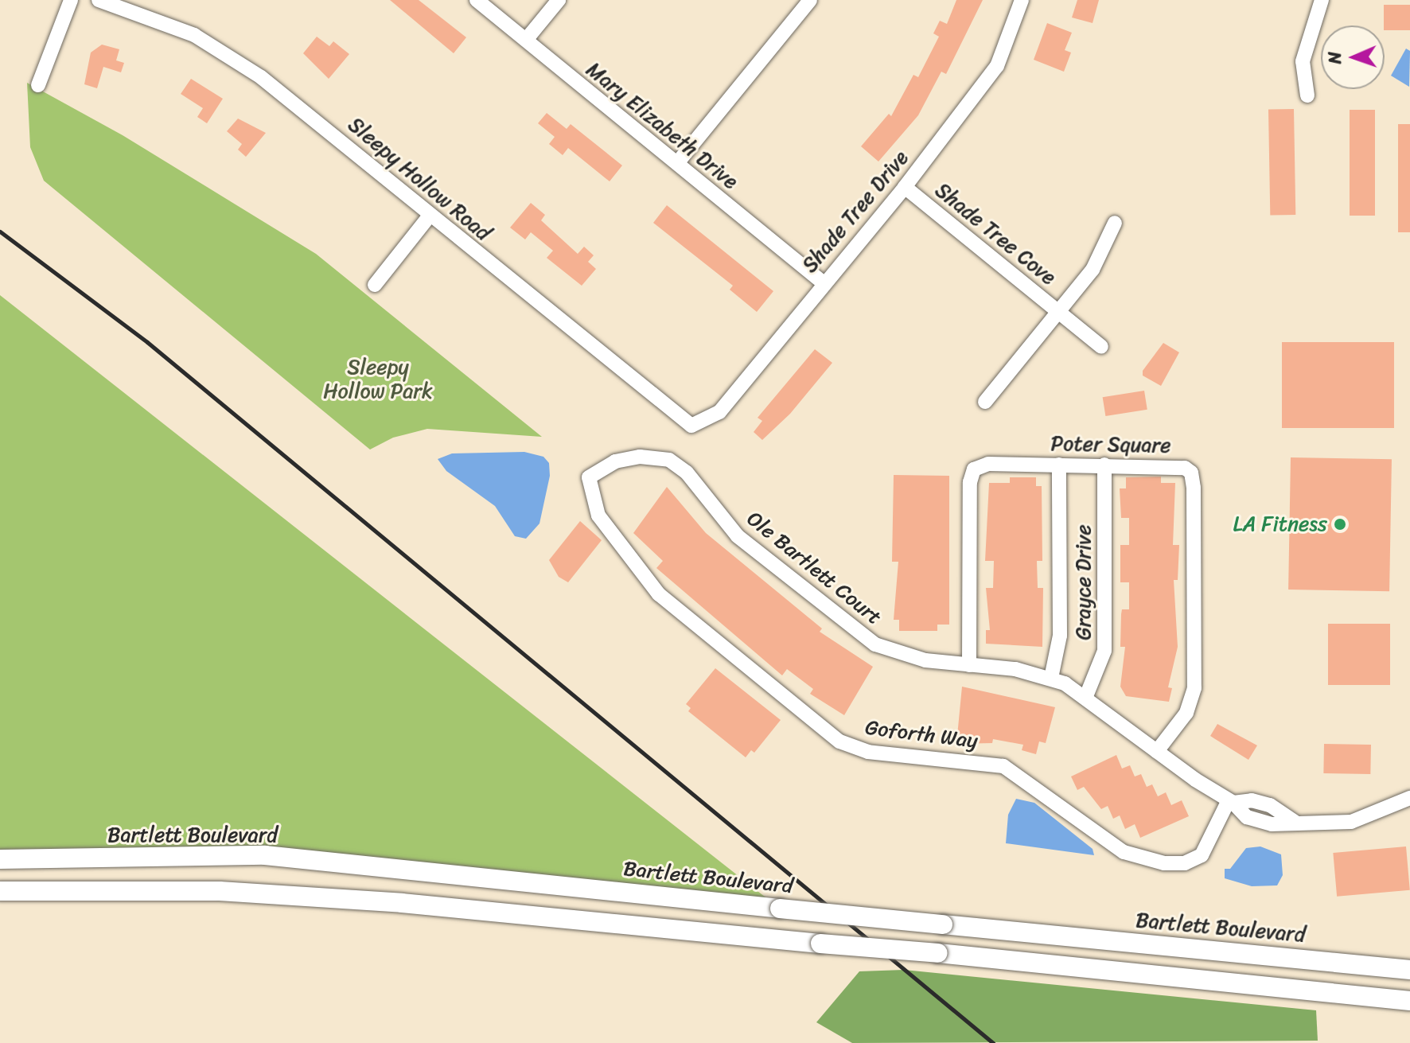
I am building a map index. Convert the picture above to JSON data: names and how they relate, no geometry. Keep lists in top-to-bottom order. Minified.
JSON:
{"streets":{"main road":["Bartlett Boulevard"],"street":["Mary Elizabeth Drive","Sleepy Hollow Road","Shade Tree Drive","Shade Tree Cove","Poter Square","Ole Bartlett Court","Grayce Drive","Goforth Way"]},"crossings":[["Mary Elizabeth Drive","Shade Tree Drive"],["Sleepy Hollow Road","Shade Tree Drive"],["Shade Tree Drive","Shade Tree Cove"],["Poter Square","Ole Bartlett Court"],["Poter Square","Grayce Drive"],["Ole Bartlett Court","Grayce Drive"],["Ole Bartlett Court","Goforth Way"]],"parks":["Sleepy Hollow Park"],"places":["LA Fitness"],"north":"left"}
